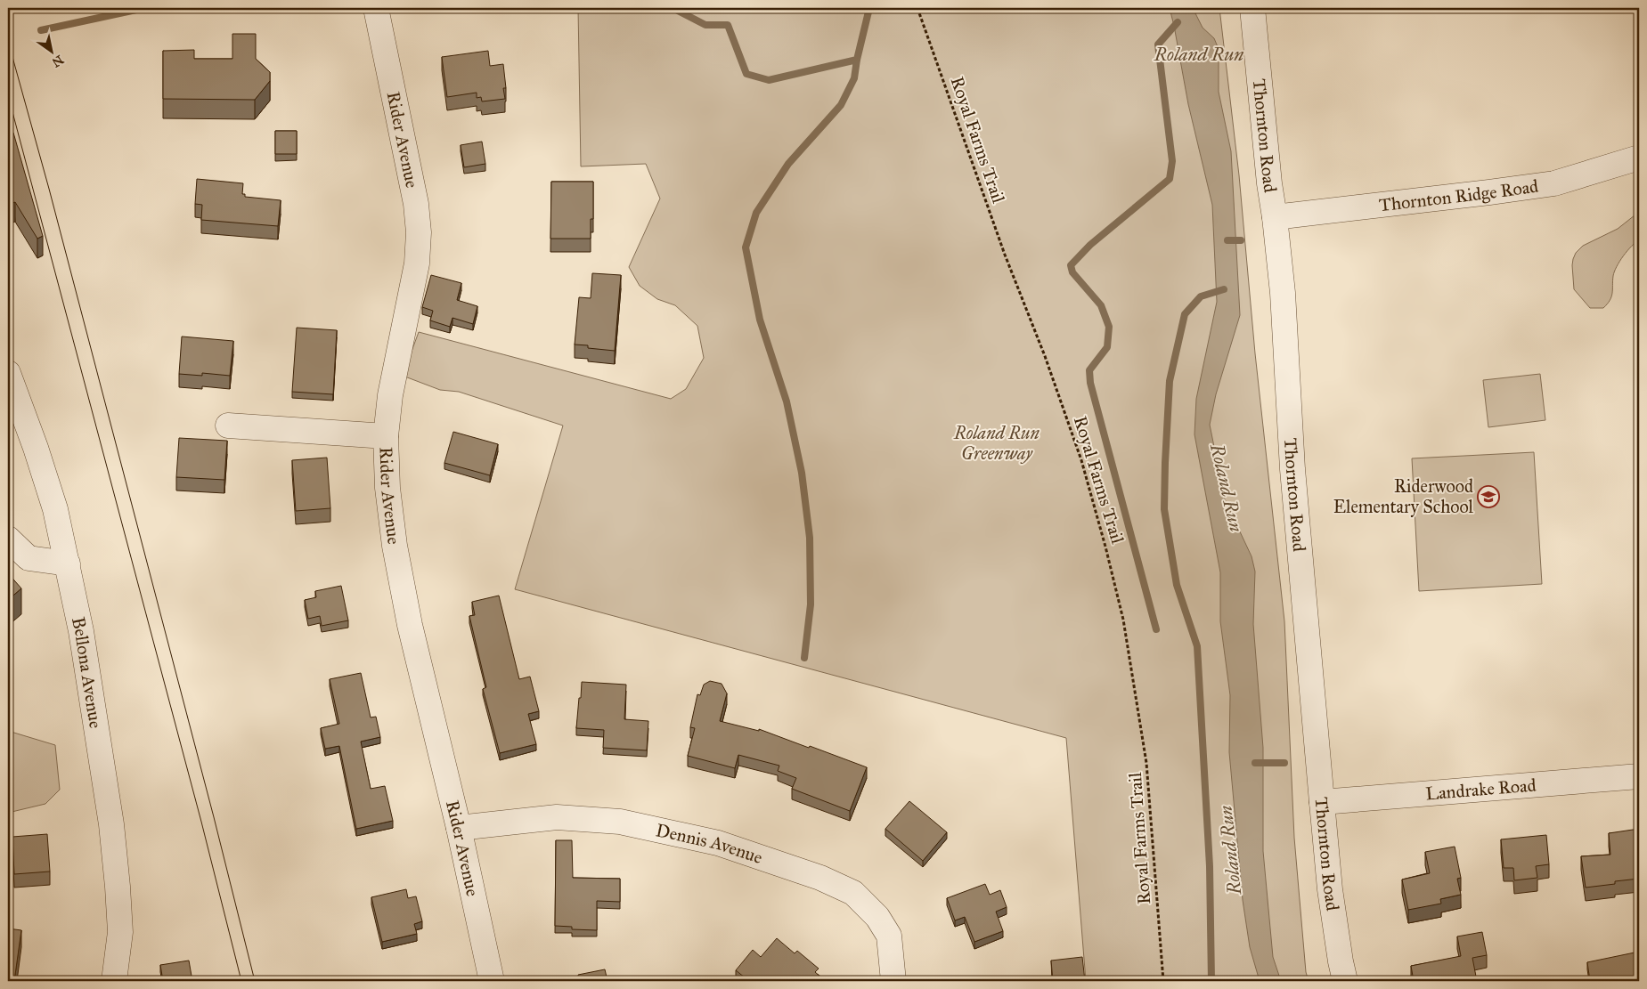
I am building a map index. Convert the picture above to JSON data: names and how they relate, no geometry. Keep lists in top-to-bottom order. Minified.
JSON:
{"streets":{"street":["Thornton Road","Rider Avenue","Thornton Ridge Road","Bellona Avenue","Landrake Road","Dennis Avenue"],"path":["Royal Farms Trail"]},"crossings":[["Thornton Road","Thornton Ridge Road"],["Thornton Road","Landrake Road"],["Rider Avenue","Dennis Avenue"]],"water":["Roland Run"],"parks":["Roland Run Greenway"],"places":{"school or university":["Riderwood Elementary School"]},"north":"bottom right"}
